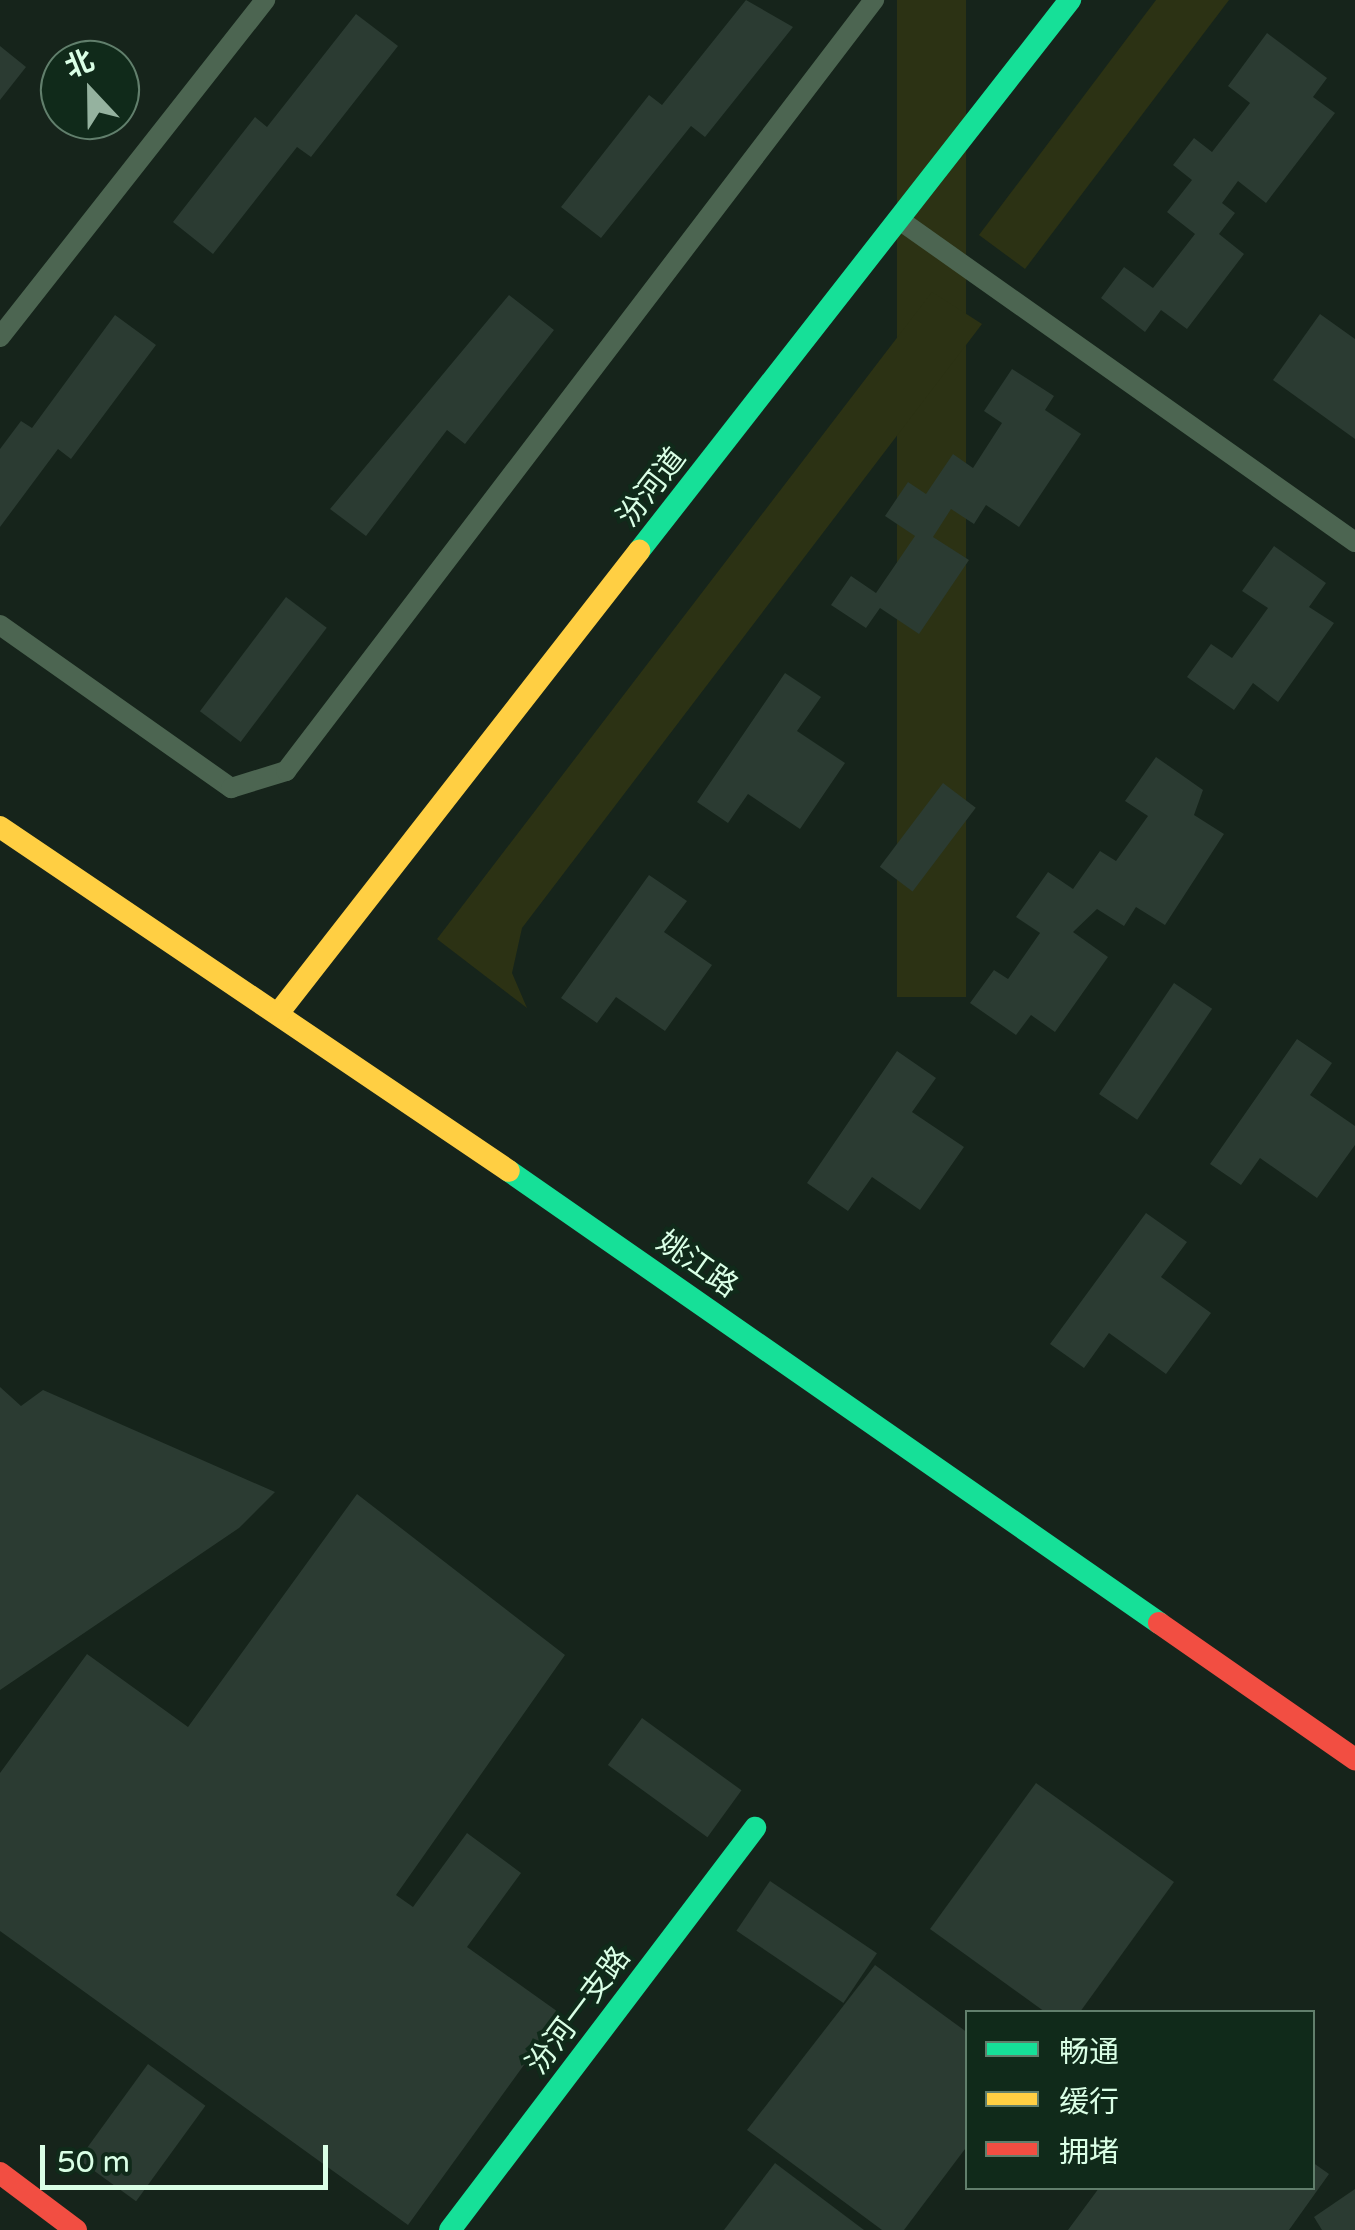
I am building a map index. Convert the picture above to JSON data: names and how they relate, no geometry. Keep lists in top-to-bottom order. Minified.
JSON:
{"streets":{"street":["汾河道","姚江路","汾河一支路"]},"crossings":[["汾河道","姚江路"]],"legend":["畅通","缓行","拥堵"],"scale_bar":"50 m","north":"top"}
